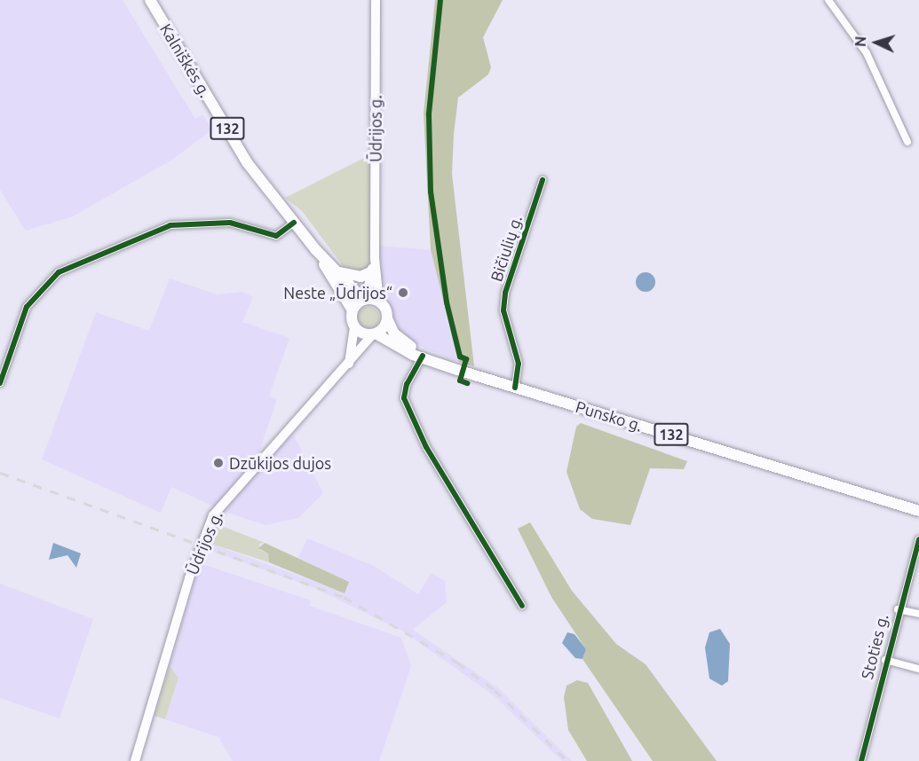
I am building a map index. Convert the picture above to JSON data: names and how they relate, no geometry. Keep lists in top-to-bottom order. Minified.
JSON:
{"streets":{"main road":["Kalniškės g.","132","Ūdrijos g.","Punsko g."],"street":["Bičiulių g.","Stoties g."]},"crossings":[["Kalniškės g.","132"],["Kalniškės g.","Ūdrijos g."],["Kalniškės g.","Punsko g."],["132","Ūdrijos g."],["132","Punsko g."],["Ūdrijos g.","Punsko g."],["Bičiulių g.","Punsko g."]],"places":["Neste „Ūdrijos“","Dzūkijos dujos"],"north":"left"}
